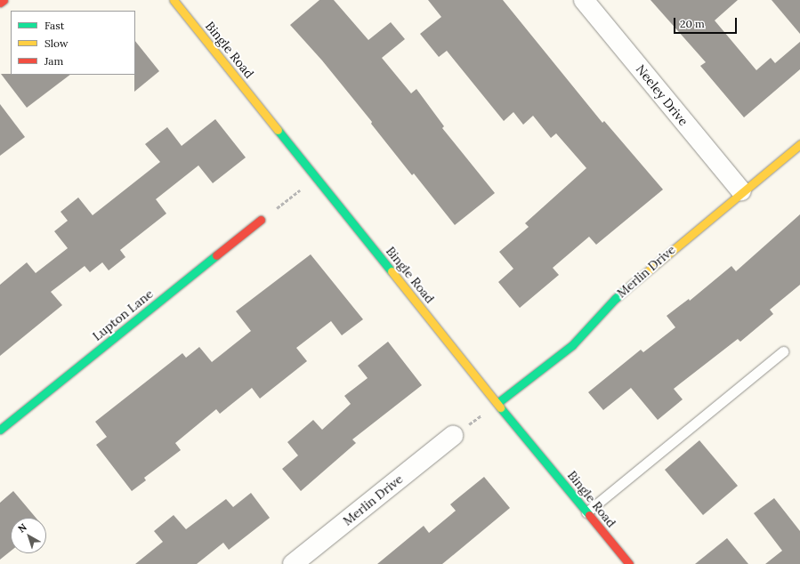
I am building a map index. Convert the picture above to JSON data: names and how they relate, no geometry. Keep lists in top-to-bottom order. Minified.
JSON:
{"streets":{"main road":["Bingle Road","Merlin Drive","Lupton Lane"],"street":["Neeley Drive"]},"crossings":[["Bingle Road","Merlin Drive"],["Neeley Drive","Merlin Drive"]],"legend":["Fast","Slow","Jam"],"scale_bar":"20 m","north":"top left"}
